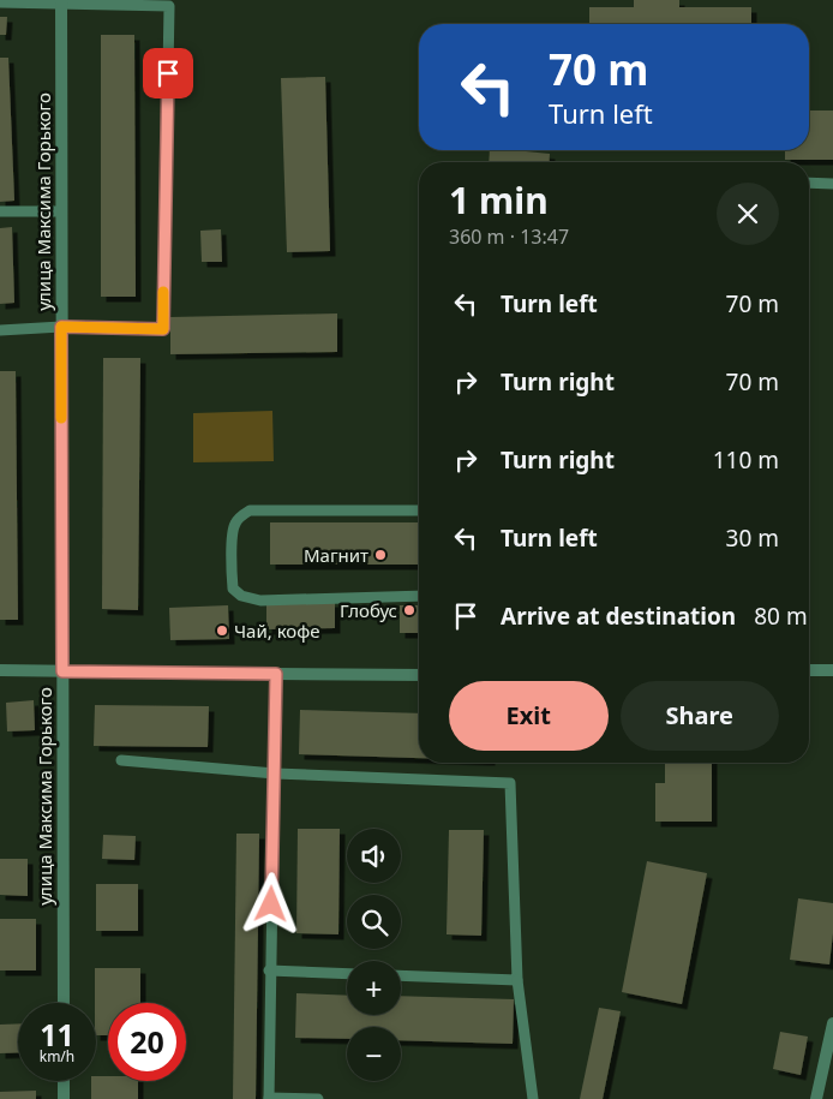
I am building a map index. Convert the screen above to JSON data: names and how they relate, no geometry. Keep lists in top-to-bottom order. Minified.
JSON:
{"streets":{"street":["улица Максима Горького"]},"places":["Магнит","Глобус","Чай, кофе"],"page":{"turn":["70 m","Turn left"],"heading":["1 min","360 m · 13:47"],"list":[{"name":"Turn left","value":"70 m"},{"name":"Turn right","value":"70 m"},{"name":"Turn right","value":"110 m"},{"name":"Turn left","value":"30 m"},{"name":"Arrive at destination","value":"80 m"}],"buttons":["Exit","Share"],"map_buttons":["+","−"],"speed":"11 km/h","limit":"20"}}
